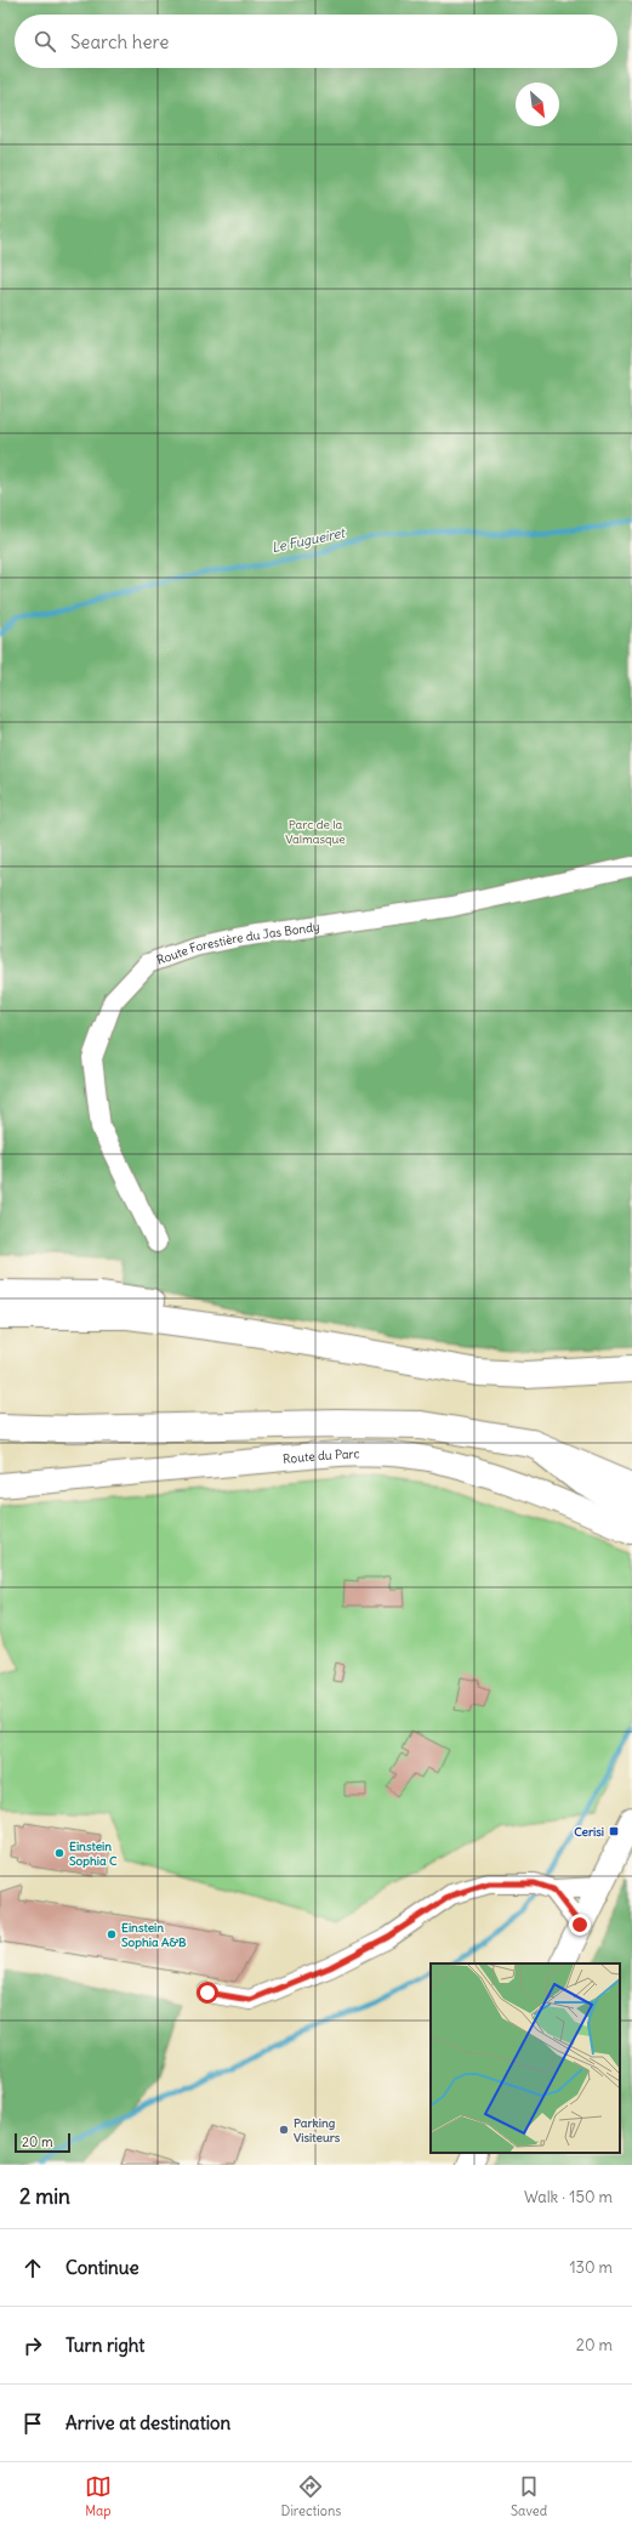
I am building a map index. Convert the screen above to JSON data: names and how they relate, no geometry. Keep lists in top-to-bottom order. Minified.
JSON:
{"streets":{"street":["Route Forestière du Jas Bondy","Route du Parc"]},"water":["Le Fugueiret"],"parks":["Parc de la Valmasque"],"places":{"transit":["Cerisi"],"other":["Einstein Sophia C","Einstein Sophia A&B","Parking Visiteurs"]},"scale_bar":"20 m","north":"bottom right","page":{"search":"Search here","scale":"20 m","heading":["2 min","Walk · 150 m"],"list":[["Continue","130 m"],["Turn right","20 m"],"Arrive at destination"],"nav":["Map","Directions","Saved"]}}
